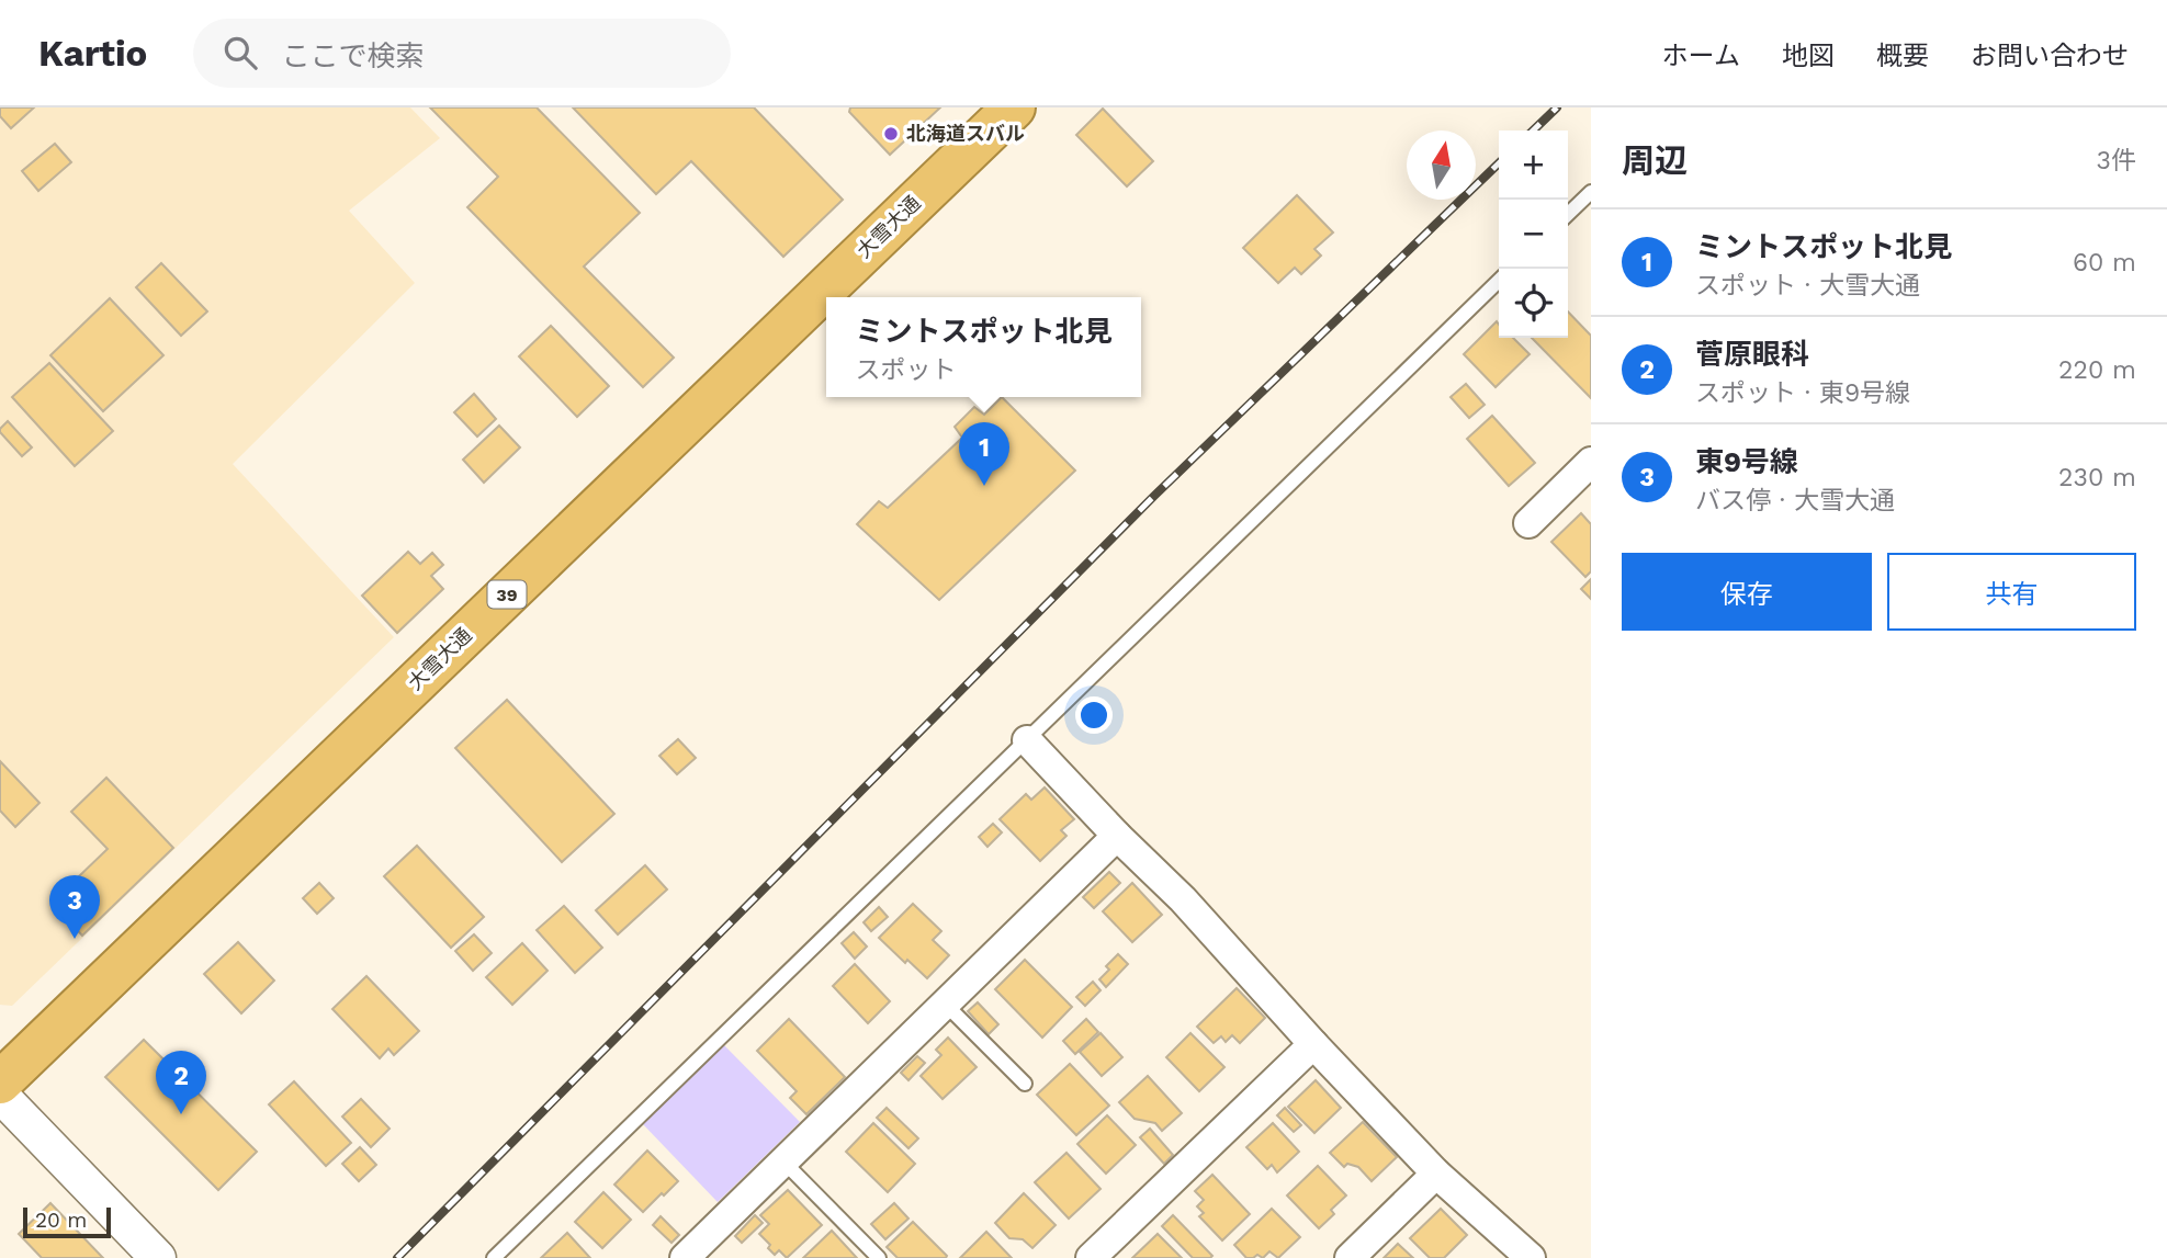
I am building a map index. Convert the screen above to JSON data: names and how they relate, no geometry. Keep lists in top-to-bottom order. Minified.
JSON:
{"streets":{"highway":["大雪大通","39"]},"places":["北海道スバル"],"scale_bar":"20 m","north":"top","page":{"header":"Kartio","search":"ここで検索","nav":["ホーム","地図","概要","お問い合わせ"],"heading":["周辺","3件"],"map_buttons":["+","−"],"list":[{"mark":"1","name":"ミントスポット北見","note":"スポット · 大雪大通","value":"60 m"},{"mark":"2","name":"菅原眼科","note":"スポット · 東9号線","value":"220 m"},{"mark":"3","name":"東9号線","note":"バス停 · 大雪大通","value":"230 m"}],"popup":["ミントスポット北見","スポット"],"pins":["1","3","2"],"buttons":["保存","共有"],"scale":"20 m"}}
